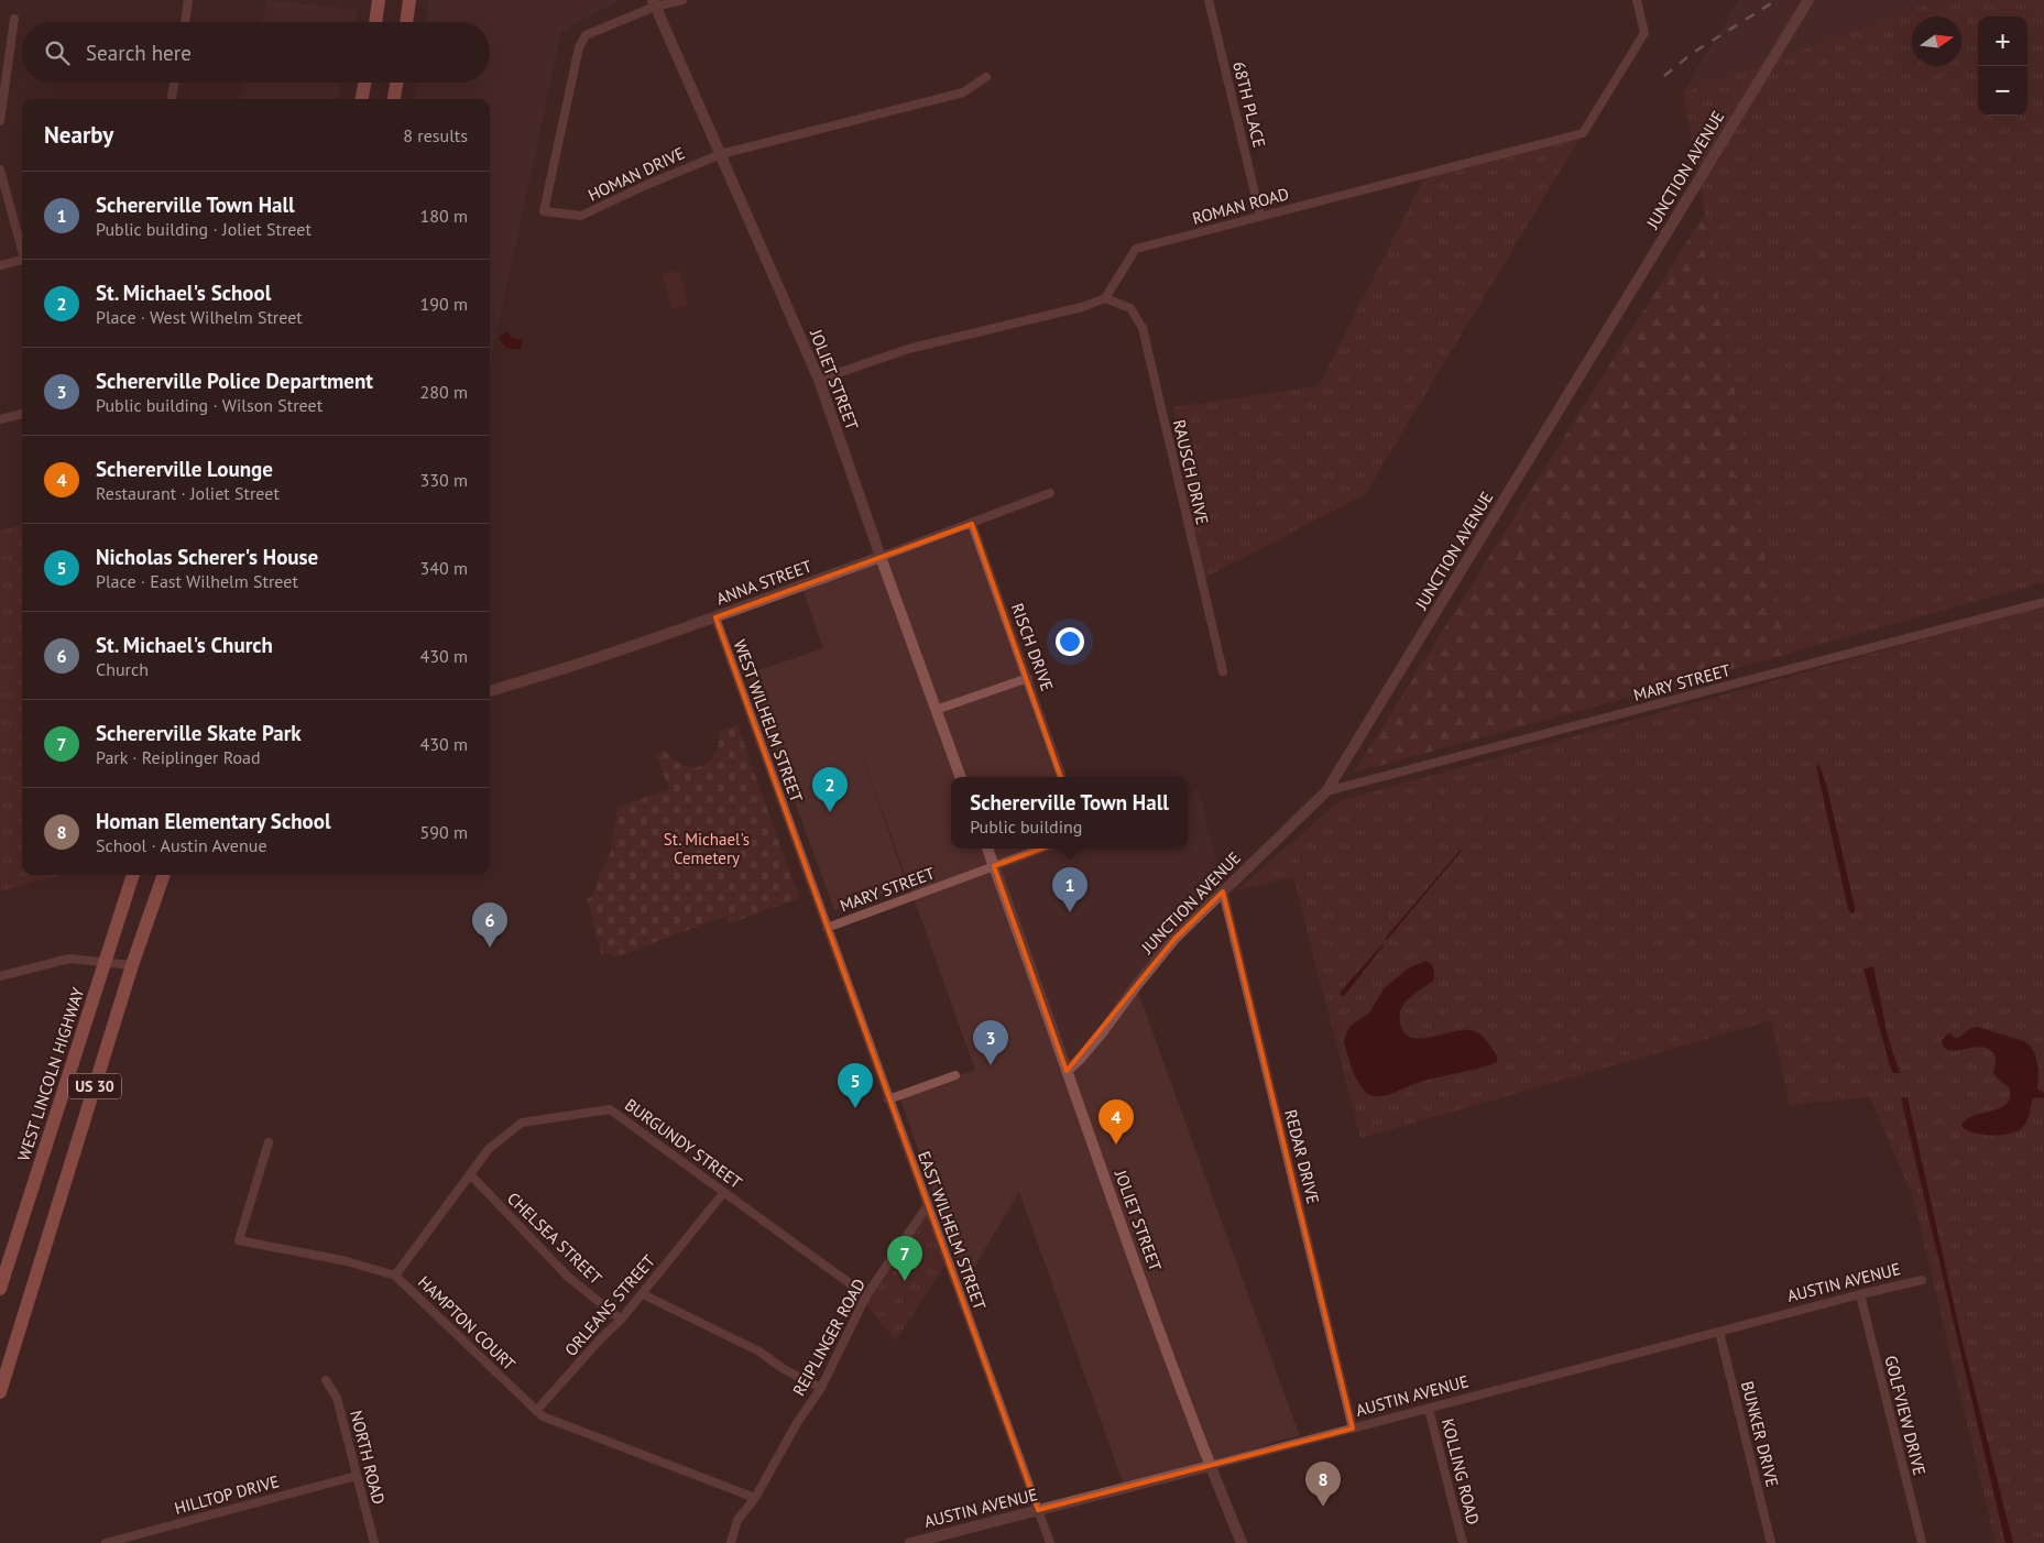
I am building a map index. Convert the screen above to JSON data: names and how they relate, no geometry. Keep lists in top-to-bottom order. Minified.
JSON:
{"streets":{"main road":["WEST LINCOLN HIGHWAY","US 30"],"street":["68TH PLACE","JUNCTION AVENUE","HOMAN DRIVE","ROMAN ROAD","JOLIET STREET","RAUSCH DRIVE","ANNA STREET","RISCH DRIVE","MARY STREET","WEST WILHELM STREET","BURGUNDY STREET","REDAR DRIVE","EAST WILHELM STREET","CHELSEA STREET","AUSTIN AVENUE","ORLEANS STREET","HAMPTON COURT","REIPLINGER ROAD","GOLFVIEW DRIVE","BUNKER DRIVE","NORTH ROAD","KOLLING ROAD","HILLTOP DRIVE"]},"crossings":[["68TH PLACE","ROMAN ROAD"],["JUNCTION AVENUE","JOLIET STREET"],["JUNCTION AVENUE","MARY STREET"],["JUNCTION AVENUE","REDAR DRIVE"],["HOMAN DRIVE","JOLIET STREET"],["ROMAN ROAD","RAUSCH DRIVE"],["JOLIET STREET","ANNA STREET"],["JOLIET STREET","MARY STREET"],["JOLIET STREET","AUSTIN AVENUE"],["ANNA STREET","RISCH DRIVE"],["ANNA STREET","WEST WILHELM STREET"],["MARY STREET","WEST WILHELM STREET"],["MARY STREET","EAST WILHELM STREET"],["WEST WILHELM STREET","EAST WILHELM STREET"],["BURGUNDY STREET","CHELSEA STREET"],["BURGUNDY STREET","ORLEANS STREET"],["BURGUNDY STREET","HAMPTON COURT"],["BURGUNDY STREET","REIPLINGER ROAD"],["REDAR DRIVE","AUSTIN AVENUE"],["EAST WILHELM STREET","AUSTIN AVENUE"],["EAST WILHELM STREET","REIPLINGER ROAD"],["CHELSEA STREET","ORLEANS STREET"],["AUSTIN AVENUE","GOLFVIEW DRIVE"],["AUSTIN AVENUE","BUNKER DRIVE"],["AUSTIN AVENUE","KOLLING ROAD"],["ORLEANS STREET","HAMPTON COURT"],["HAMPTON COURT","REIPLINGER ROAD"],["NORTH ROAD","HILLTOP DRIVE"]],"parks":["St. Michael's Cemetery"],"north":"right","page":{"map_buttons":["+","−"],"search":"Search here","heading":["Nearby","8 results"],"list":[{"mark":"1","name":"Schererville Town Hall","note":"Public building · Joliet Street","value":"180 m"},{"mark":"2","name":"St. Michael's School","note":"Place · West Wilhelm Street","value":"190 m"},{"mark":"3","name":"Schererville Police Department","note":"Public building · Wilson Street","value":"280 m"},{"mark":"4","name":"Schererville Lounge","note":"Restaurant · Joliet Street","value":"330 m"},{"mark":"5","name":"Nicholas Scherer's House","note":"Place · East Wilhelm Street","value":"340 m"},{"mark":"6","name":"St. Michael's Church","note":"Church","value":"430 m"},{"mark":"7","name":"Schererville Skate Park","note":"Park · Reiplinger Road","value":"430 m"},{"mark":"8","name":"Homan Elementary School","note":"School · Austin Avenue","value":"590 m"}],"pins":["2","1","6","3","5","4","7","8"],"popup":["Schererville Town Hall","Public building"]}}
